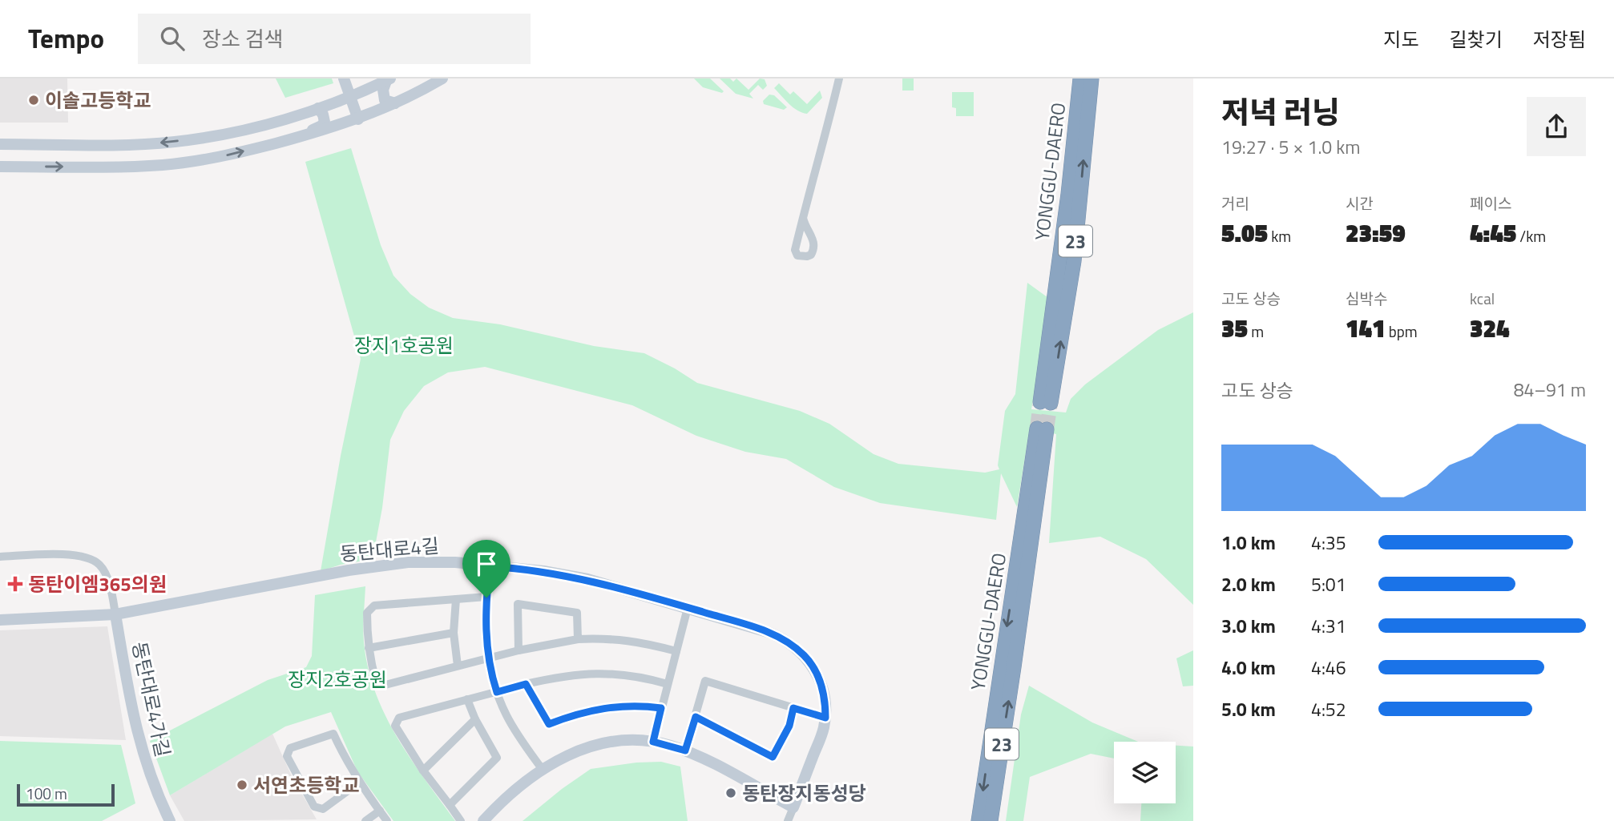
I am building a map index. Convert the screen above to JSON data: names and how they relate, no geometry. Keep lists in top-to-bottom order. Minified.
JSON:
{"streets":{"highway":["YONGGU-DAERO","23"],"street":["동탄대로4길","동탄대로4가길"]},"crossings":[["동탄대로4길","동탄대로4가길"]],"parks":["장지1호공원","장지2호공원"],"places":{"other":["이솔고등학교","서연초등학교","동탄장지동성당"],"health":["동탄이엠365의원"]},"scale_bar":"100 m","page":{"header":"Tempo","search":"장소 검색","nav":["지도","길찾기","저장됨"],"heading":["저녁 러닝","19:27 · 5 × 1.0 km"],"stats":[["거리","5.05 km"],["시간","23:59"],["페이스","4:45 /km"],["고도 상승","35 m"],["심박수","141 bpm"],["kcal","324"]],"chart":["고도 상승","84–91 m"],"list":[{"name":"1.0 km","note":"4:35"},{"name":"2.0 km","note":"5:01"},{"name":"3.0 km","note":"4:31"},{"name":"4.0 km","note":"4:46"},{"name":"5.0 km","note":"4:52"}],"scale":"100 m"}}
